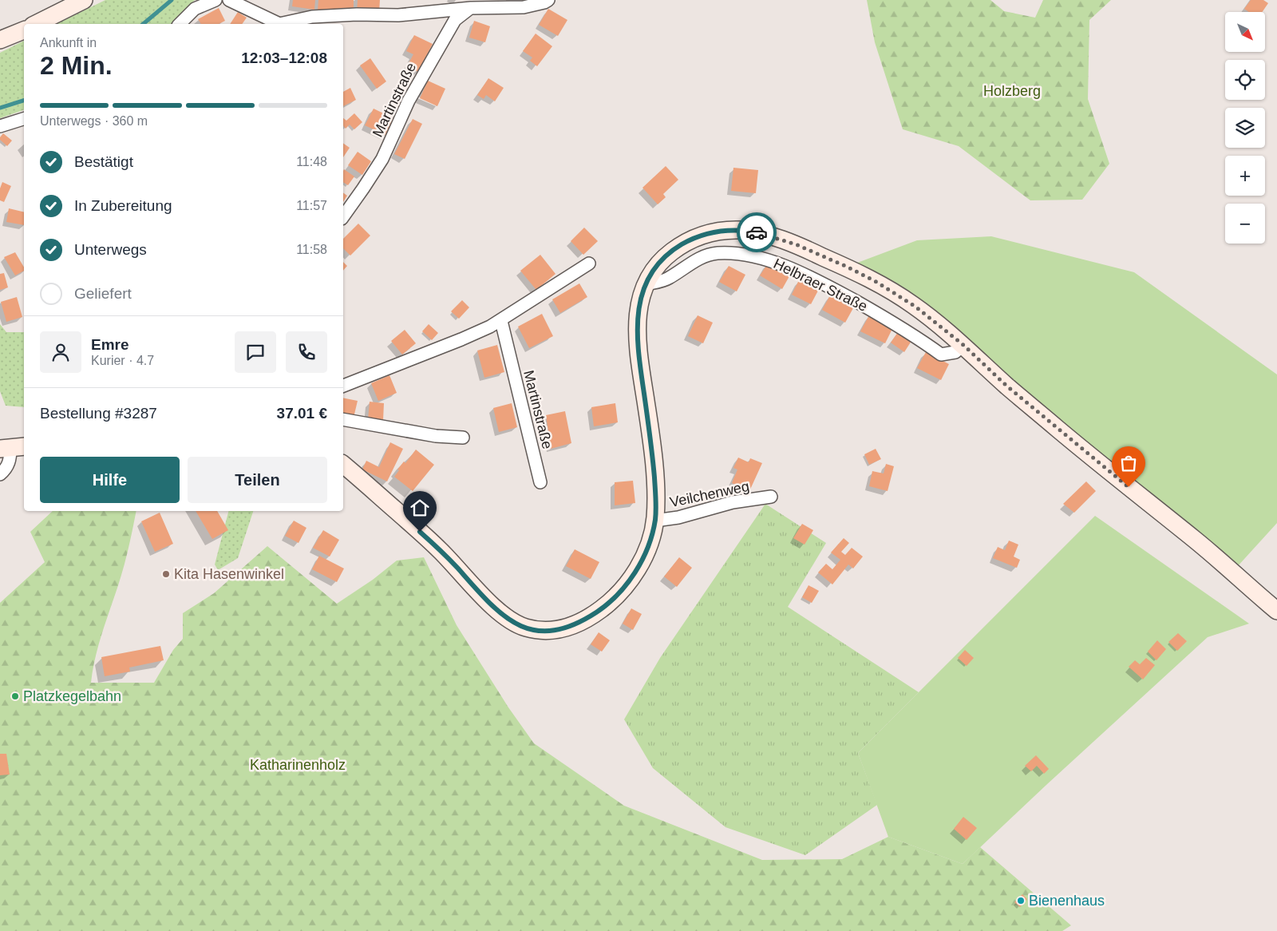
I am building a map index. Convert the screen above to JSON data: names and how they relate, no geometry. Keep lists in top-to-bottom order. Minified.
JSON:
{"streets":{"main road":["Helbraer Straße"],"street":["Martinstraße","Veilchenweg"]},"crossings":[["Helbraer Straße","Veilchenweg"]],"parks":["Holzberg","Katharinenholz"],"places":["Kita Hasenwinkel","Platzkegelbahn","Bienenhaus"],"north":"bottom right","page":{"map_buttons":["+","−"],"heading":["2 Min.","Ankunft in","12:03–12:08"],"panel":["Emre","Kurier · 4.7","Bestellung #3287","37.01 €"],"bar":"Unterwegs · 360 m","list":[["Bestätigt","11:48"],["In Zubereitung","11:57"],["Unterwegs","11:58"],"Geliefert"],"buttons":["Hilfe","Teilen"]}}
